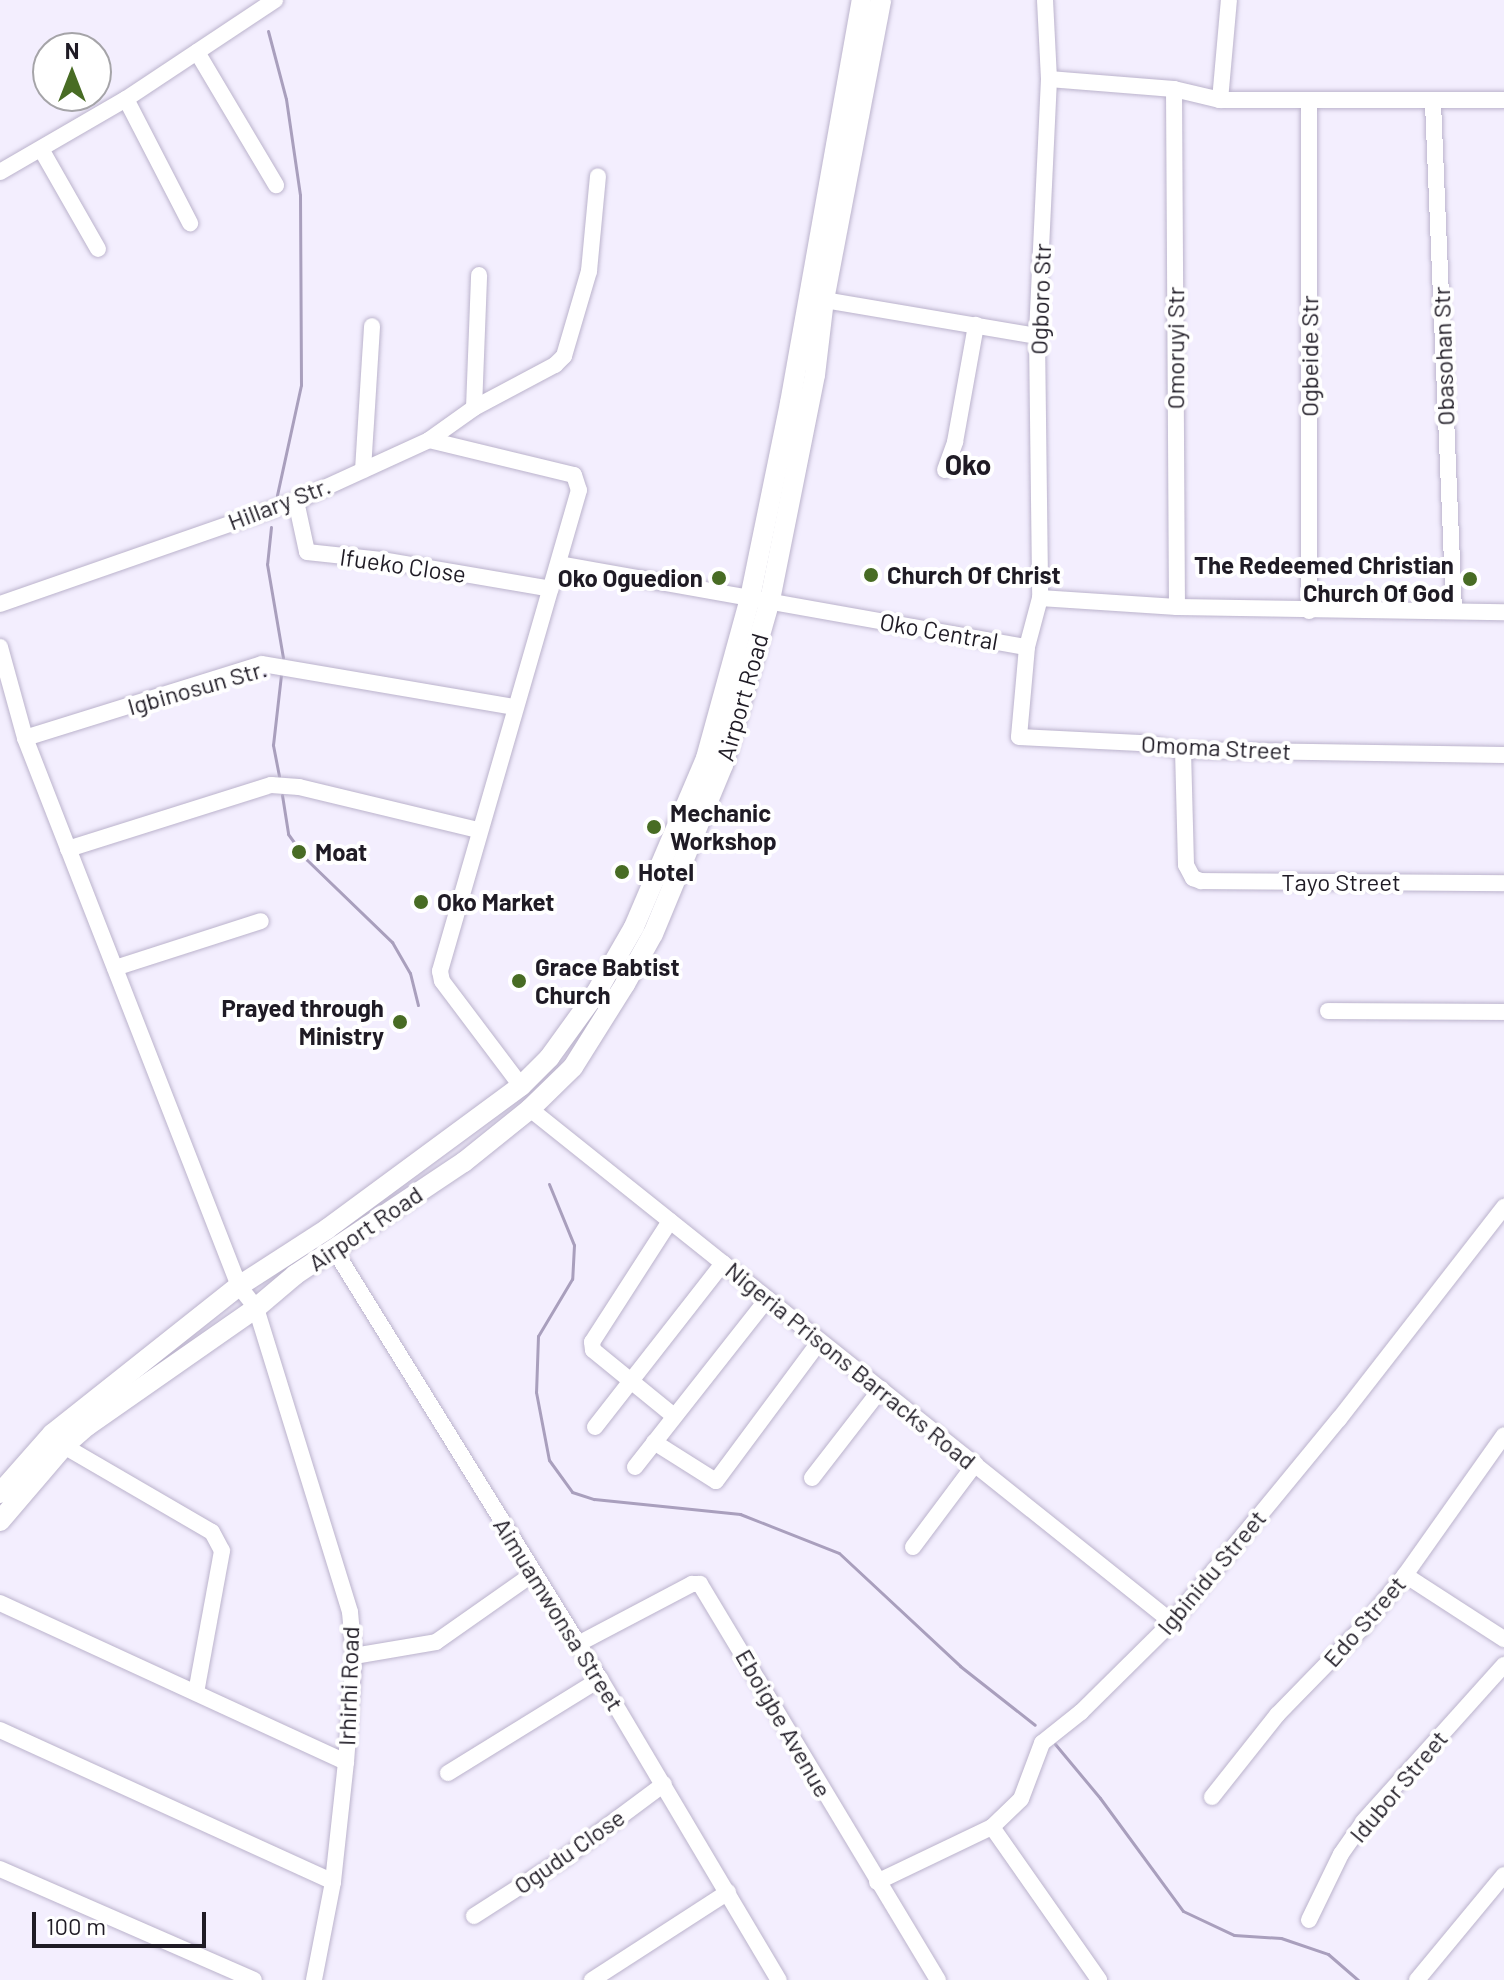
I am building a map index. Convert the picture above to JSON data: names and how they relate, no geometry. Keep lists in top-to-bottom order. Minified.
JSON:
{"streets":{"main road":["Airport Road"],"street":["Ogboro Str","Omoruyi Str","Ogbeide Str","Obasohan Str","Hillary Str.","Ifueko Close","Oko Central","Igbinosun Str.","Omoma Street","Tayo Street","Nigeria Prisons Barracks Road","Igbinidu Street","Aimuamwonsa Street","Edo Street","Irhirhi Road","Eboigbe Avenue","Idubor Street","Ogudu Close"]},"crossings":[["Ogboro Str","Oko Central"],["Hillary Str.","Ifueko Close"],["Oko Central","Airport Road"],["Oko Central","Omoma Street"],["Airport Road","Nigeria Prisons Barracks Road"],["Airport Road","Aimuamwonsa Street"],["Airport Road","Irhirhi Road"],["Omoma Street","Tayo Street"],["Nigeria Prisons Barracks Road","Igbinidu Street"],["Igbinidu Street","Eboigbe Avenue"],["Aimuamwonsa Street","Eboigbe Avenue"],["Aimuamwonsa Street","Ogudu Close"]],"districts":["Oko"],"places":["Church Of Christ","Oko Oguedion","The Redeemed Christian Church Of God","Mechanic Workshop","Moat","Hotel","Oko Market","Grace Babtist Church","Prayed through Ministry"],"scale_bar":"100 m","north":"top"}
